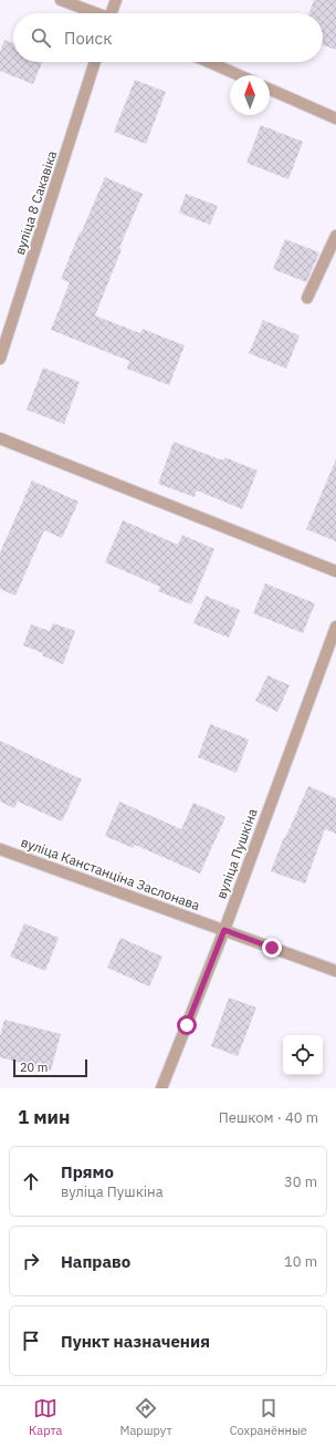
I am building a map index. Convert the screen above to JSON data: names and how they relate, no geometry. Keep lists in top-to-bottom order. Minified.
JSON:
{"streets":{"street":["вуліца 8 Сакавіка","вуліца Пушкіна","вуліца Канстанціна Заслонава"]},"crossings":[["вуліца Пушкіна","вуліца Канстанціна Заслонава"]],"scale_bar":"20 m","north":"top","page":{"search":"Поиск","scale":"20 m","heading":["1 мин","Пешком · 40 m"],"list":[["Прямо","вуліца Пушкіна","30 m"],["Направо","10 m"],"Пункт назначения"],"nav":["Карта","Маршрут","Сохранённые"]}}
